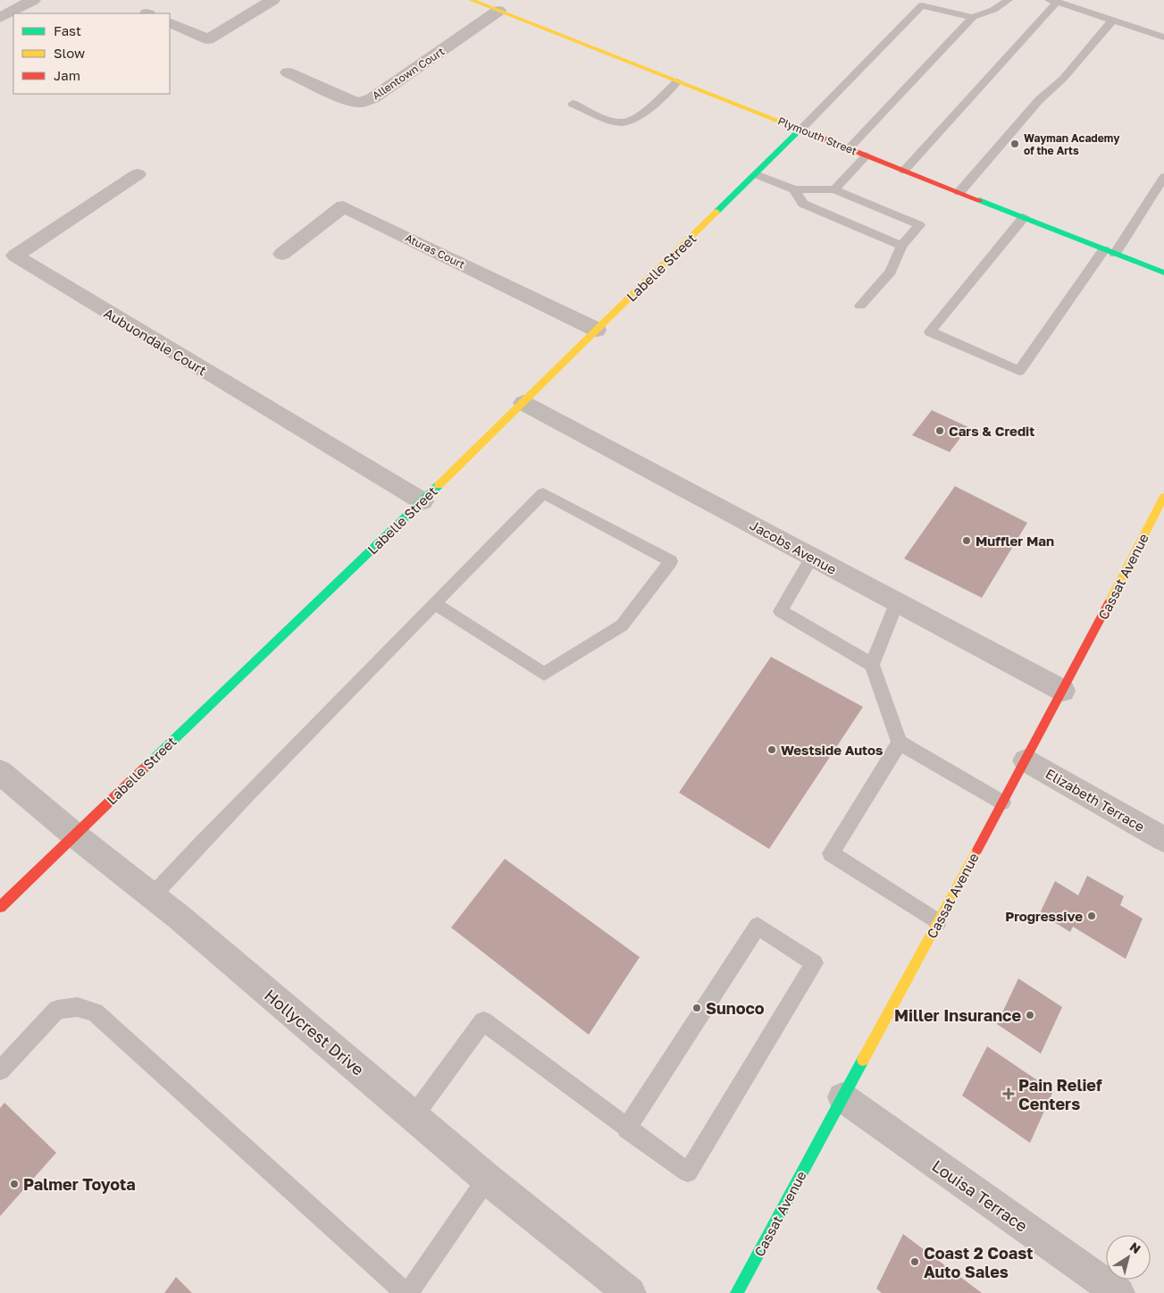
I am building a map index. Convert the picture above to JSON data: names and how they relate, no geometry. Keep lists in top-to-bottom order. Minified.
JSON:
{"streets":{"street":["Allentown Court","Plymouth Street","Aturas Court","Labelle Street","Aubuondale Court","Jacobs Avenue","Cassat Avenue","Elizabeth Terrace","Hollycrest Drive","Louisa Terrace"]},"crossings":[["Allentown Court","Plymouth Street"],["Plymouth Street","Labelle Street"],["Aturas Court","Labelle Street"],["Labelle Street","Aubuondale Court"],["Labelle Street","Jacobs Avenue"],["Labelle Street","Hollycrest Drive"],["Jacobs Avenue","Cassat Avenue"],["Cassat Avenue","Elizabeth Terrace"],["Cassat Avenue","Louisa Terrace"]],"places":{"other":["Wayman Academy of the Arts","Cars & Credit","Muffler Man","Westside Autos","Progressive","Sunoco","Miller Insurance","Palmer Toyota","Coast 2 Coast Auto Sales"],"health":["Pain Relief Centers"]},"legend":["Fast","Slow","Jam"],"north":"top right"}
